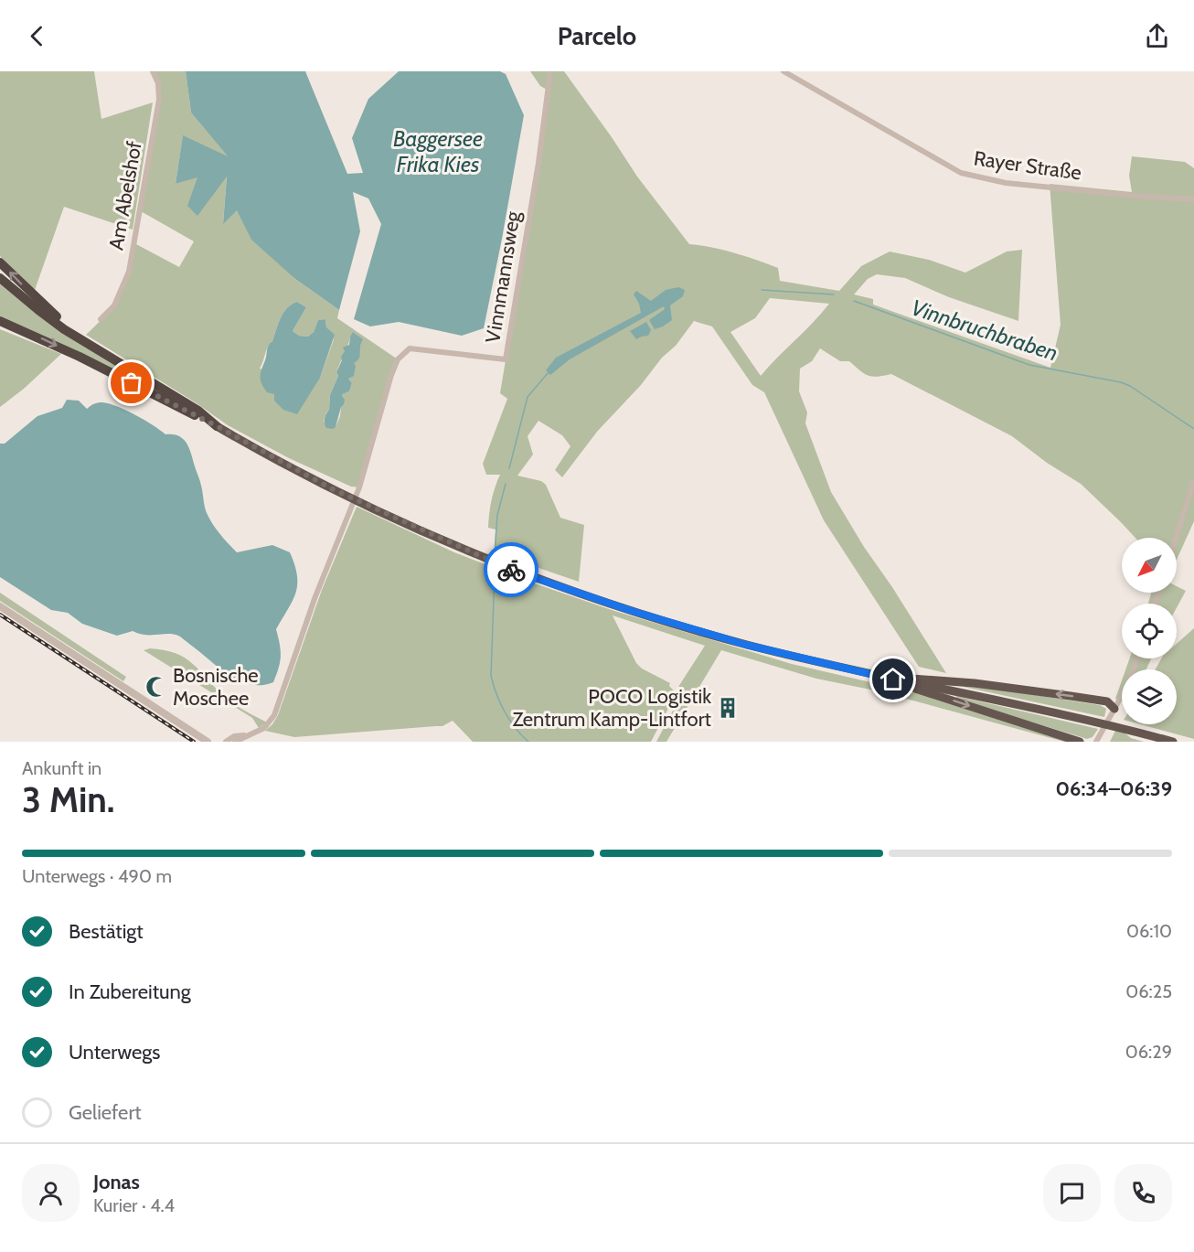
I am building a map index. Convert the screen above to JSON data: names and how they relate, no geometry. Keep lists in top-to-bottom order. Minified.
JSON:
{"streets":{"street":["Rayer Straße","Am Abelshof","Vinnmannsweg"]},"water":["Baggersee Frika Kies","Vinnbruchbraben"],"places":{"mosque":["Bosnische Moschee"],"building":["POCO Logistik Zentrum Kamp-Lintfort"]},"north":"bottom left","page":{"header":"Parcelo","heading":["3 Min.","Ankunft in","06:34–06:39"],"panel":["Jonas","Kurier · 4.4"],"bar":"Unterwegs · 490 m","list":[["Bestätigt","06:10"],["In Zubereitung","06:25"],["Unterwegs","06:29"],"Geliefert"]}}
